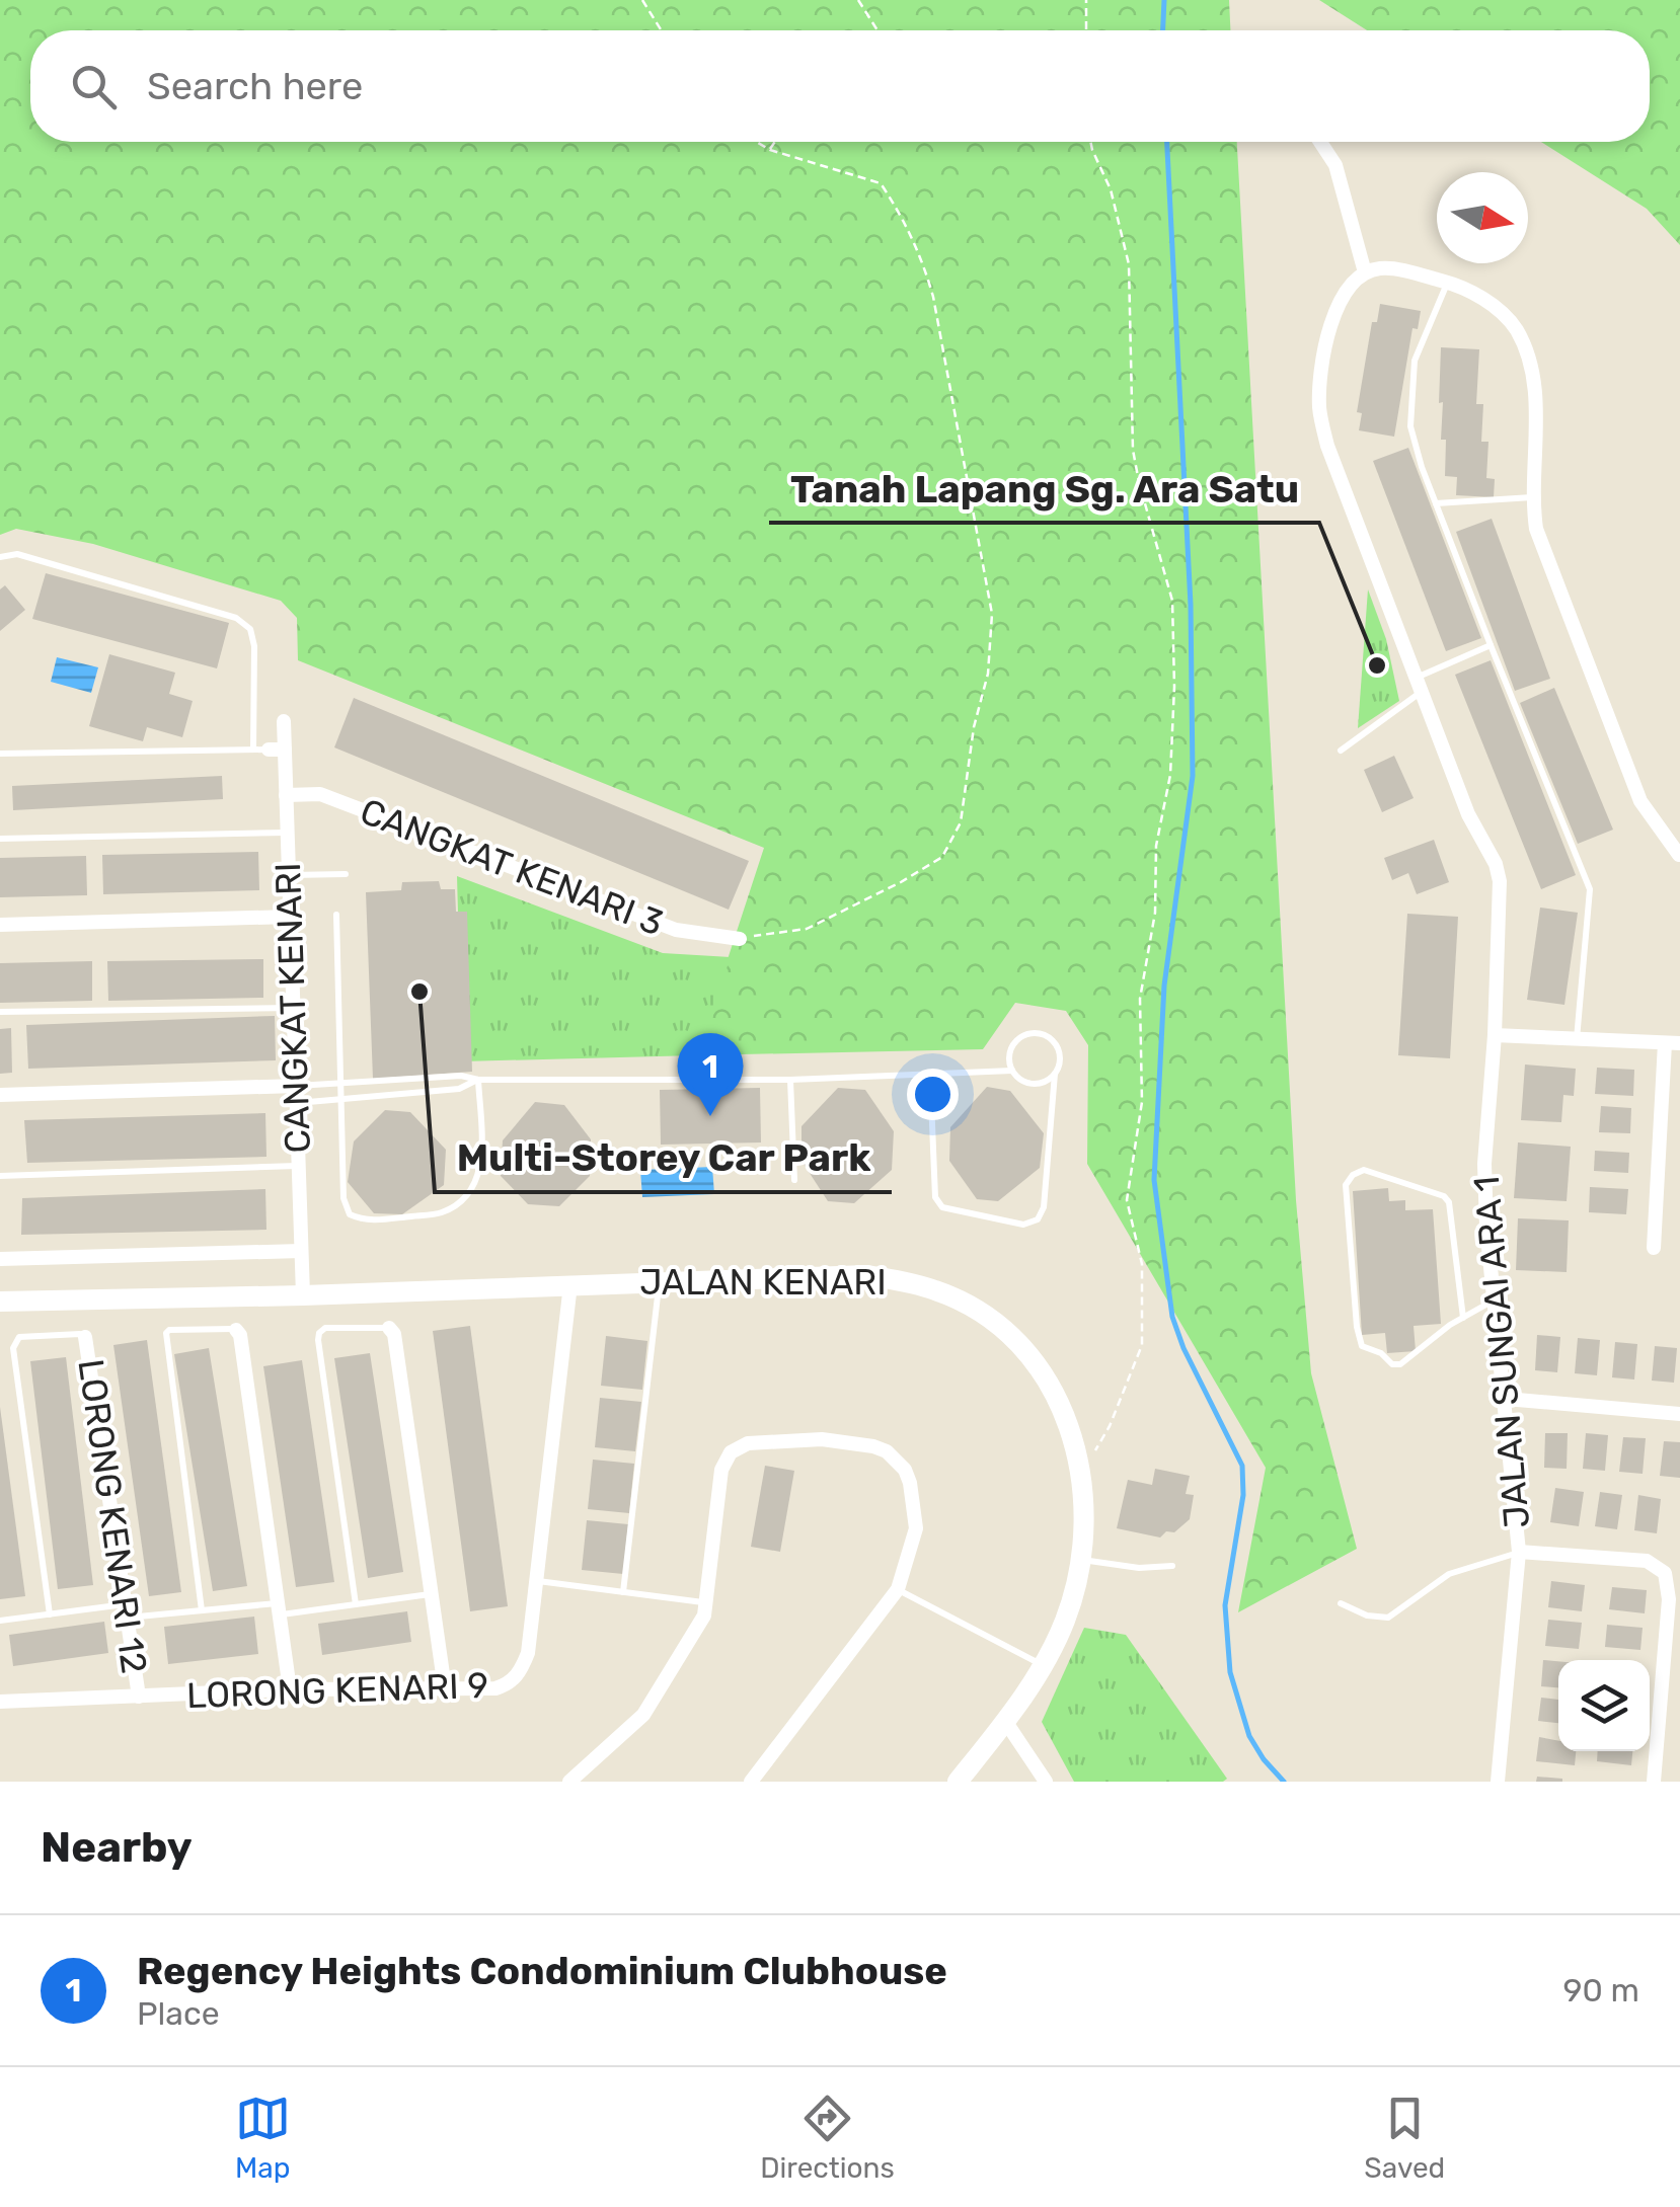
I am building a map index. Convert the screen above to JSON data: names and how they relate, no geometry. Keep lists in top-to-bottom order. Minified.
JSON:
{"streets":{"street":["CANGKAT KENARI 3","CANGKAT KENARI","JALAN KENARI","JALAN SUNGAI ARA 1","LORONG KENARI 12","LORONG KENARI 9"]},"crossings":[["CANGKAT KENARI 3","CANGKAT KENARI"],["CANGKAT KENARI","JALAN KENARI"],["JALAN KENARI","LORONG KENARI 9"],["LORONG KENARI 12","LORONG KENARI 9"]],"places":["Tanah Lapang Sg. Ara Satu","Multi-Storey Car Park"],"north":"right","page":{"search":"Search here","pins":"1","heading":"Nearby","list":[{"mark":"1","name":"Regency Heights Condominium Clubhouse","note":"Place","value":"90 m"}],"nav":["Map","Directions","Saved"]}}
